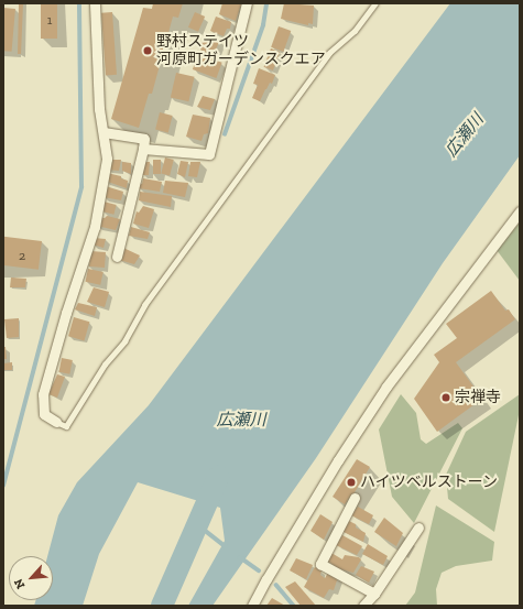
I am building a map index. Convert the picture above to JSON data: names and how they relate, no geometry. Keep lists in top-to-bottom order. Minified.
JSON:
{"water":["広瀬川"],"places":["野村ステイツ 河原町ガーデンスクエア","宗禅寺","ハイツベルストーン"],"house_numbers":["1","2"],"north":"bottom left"}
